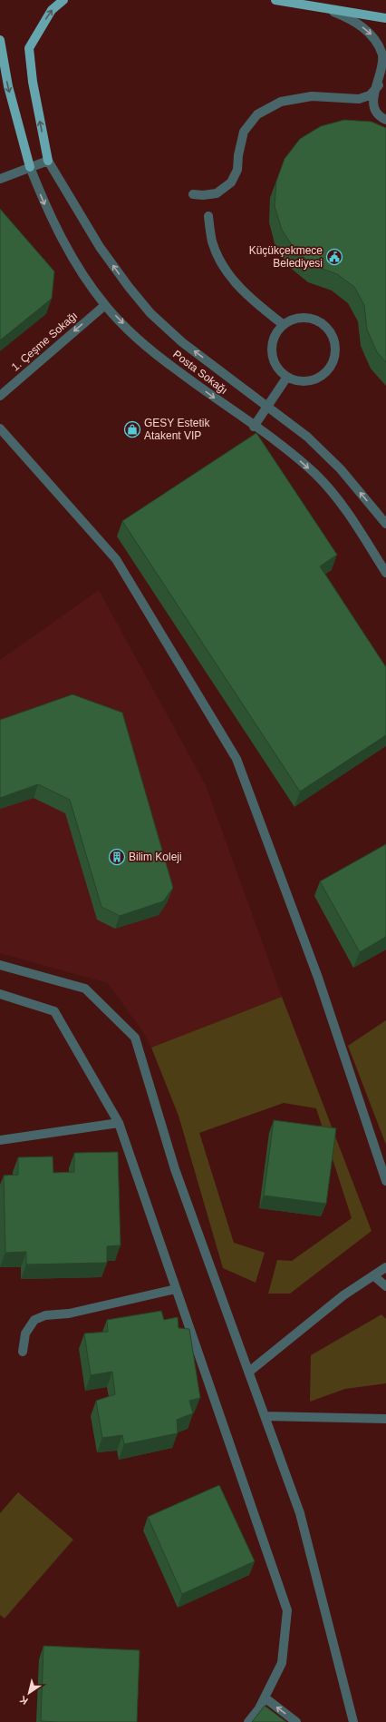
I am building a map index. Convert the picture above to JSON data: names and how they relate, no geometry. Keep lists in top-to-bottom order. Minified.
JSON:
{"streets":{"street":["1. Çeşme Sokağı","Posta Sokağı"]},"crossings":[["1. Çeşme Sokağı","Posta Sokağı"]],"one_way":["1. Çeşme Sokağı"],"places":{"public building":["Küçükçekmece Belediyesi"],"shop":["GESY Estetik Atakent VIP"],"building":["Bilim Koleji"]},"north":"bottom left"}
